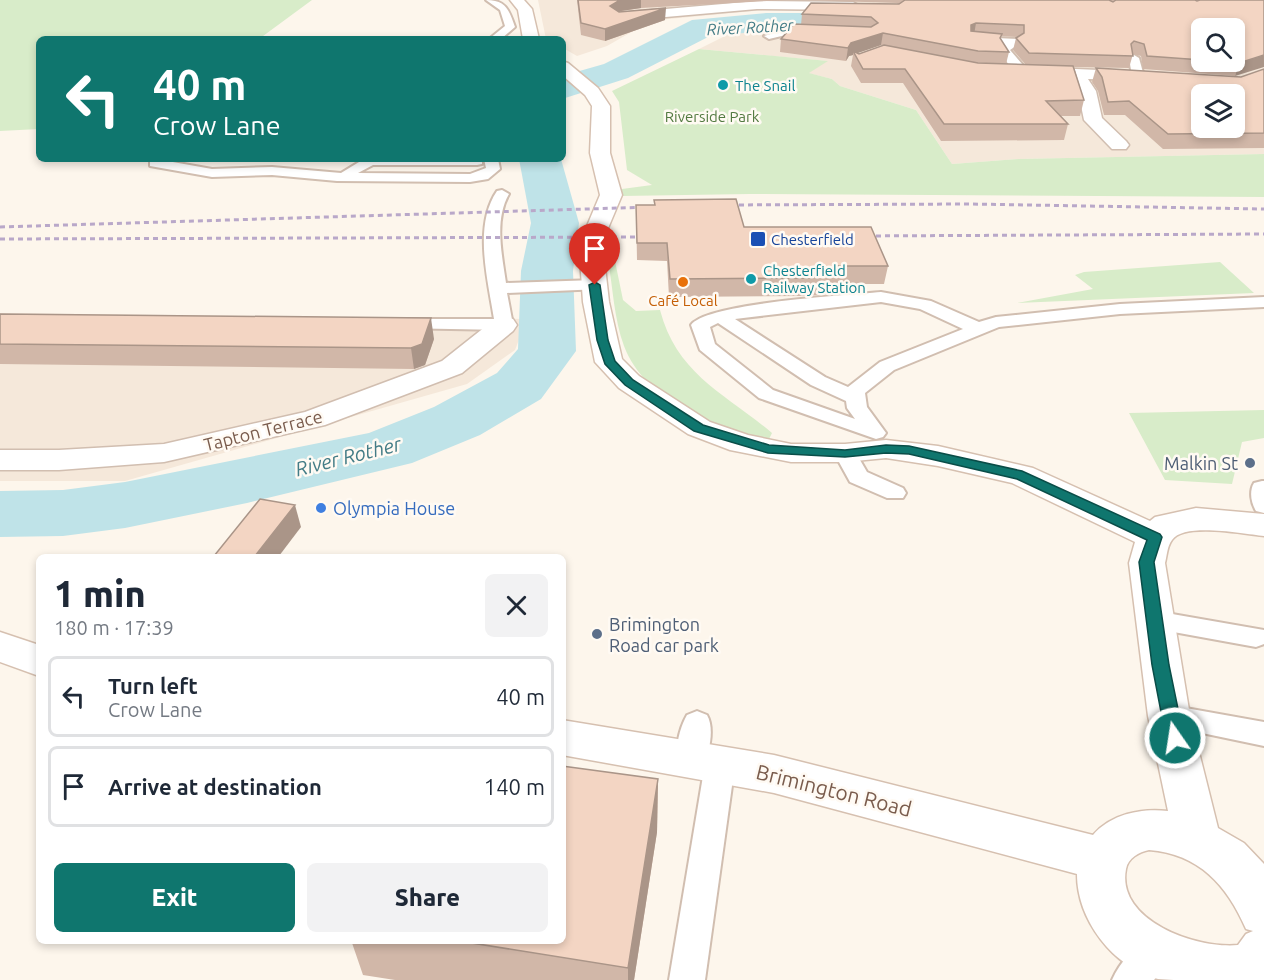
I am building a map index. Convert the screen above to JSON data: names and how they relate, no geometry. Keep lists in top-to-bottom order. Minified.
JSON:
{"streets":{"street":["Tapton Terrace","Brimington Road"]},"water":["River Rother"],"parks":["Riverside Park"],"places":{"other":["The Snail","Chesterfield Railway Station","Café Local","Malkin St","Olympia House","Brimington Road car park"],"transit":["Chesterfield"]},"page":{"turn":["40 m","Crow Lane"],"heading":["1 min","180 m · 17:39"],"list":[{"name":"Turn left","note":"Crow Lane","value":"40 m"},{"name":"Arrive at destination","value":"140 m"}],"buttons":["Exit","Share"]}}
